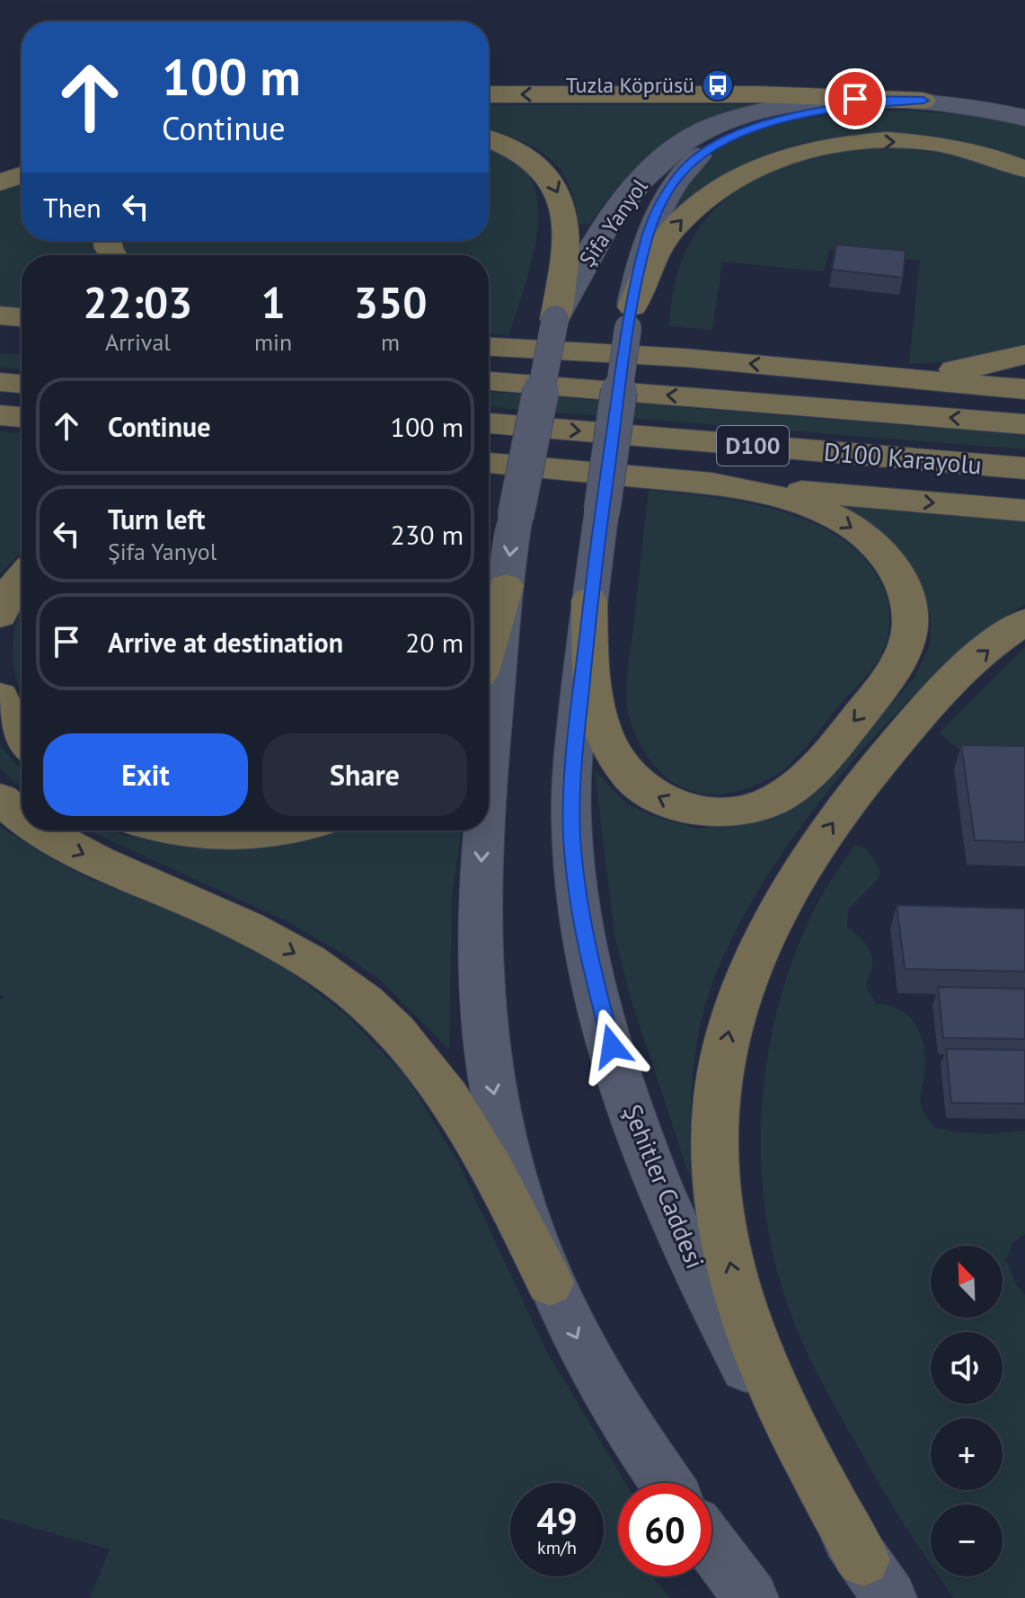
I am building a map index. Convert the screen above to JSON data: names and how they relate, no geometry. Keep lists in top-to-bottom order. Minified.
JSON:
{"streets":{"highway":["D100","D100 Karayolu"],"main road":["Şifa Yanyol","Şehitler Caddesi"]},"crossings":[["Şifa Yanyol","Şehitler Caddesi"]],"places":{"bus stop":["Tuzla Köprüsü"]},"north":"top left","page":{"turn":["100 m","Continue"],"then":"Then","eta":["22:03","Arrival","1","min","350","m"],"list":[{"name":"Continue","value":"100 m"},{"name":"Turn left","note":"Şifa Yanyol","value":"230 m"},{"name":"Arrive at destination","value":"20 m"}],"buttons":["Exit","Share"],"map_buttons":["+","−"],"speed":"49 km/h","limit":"60"}}
